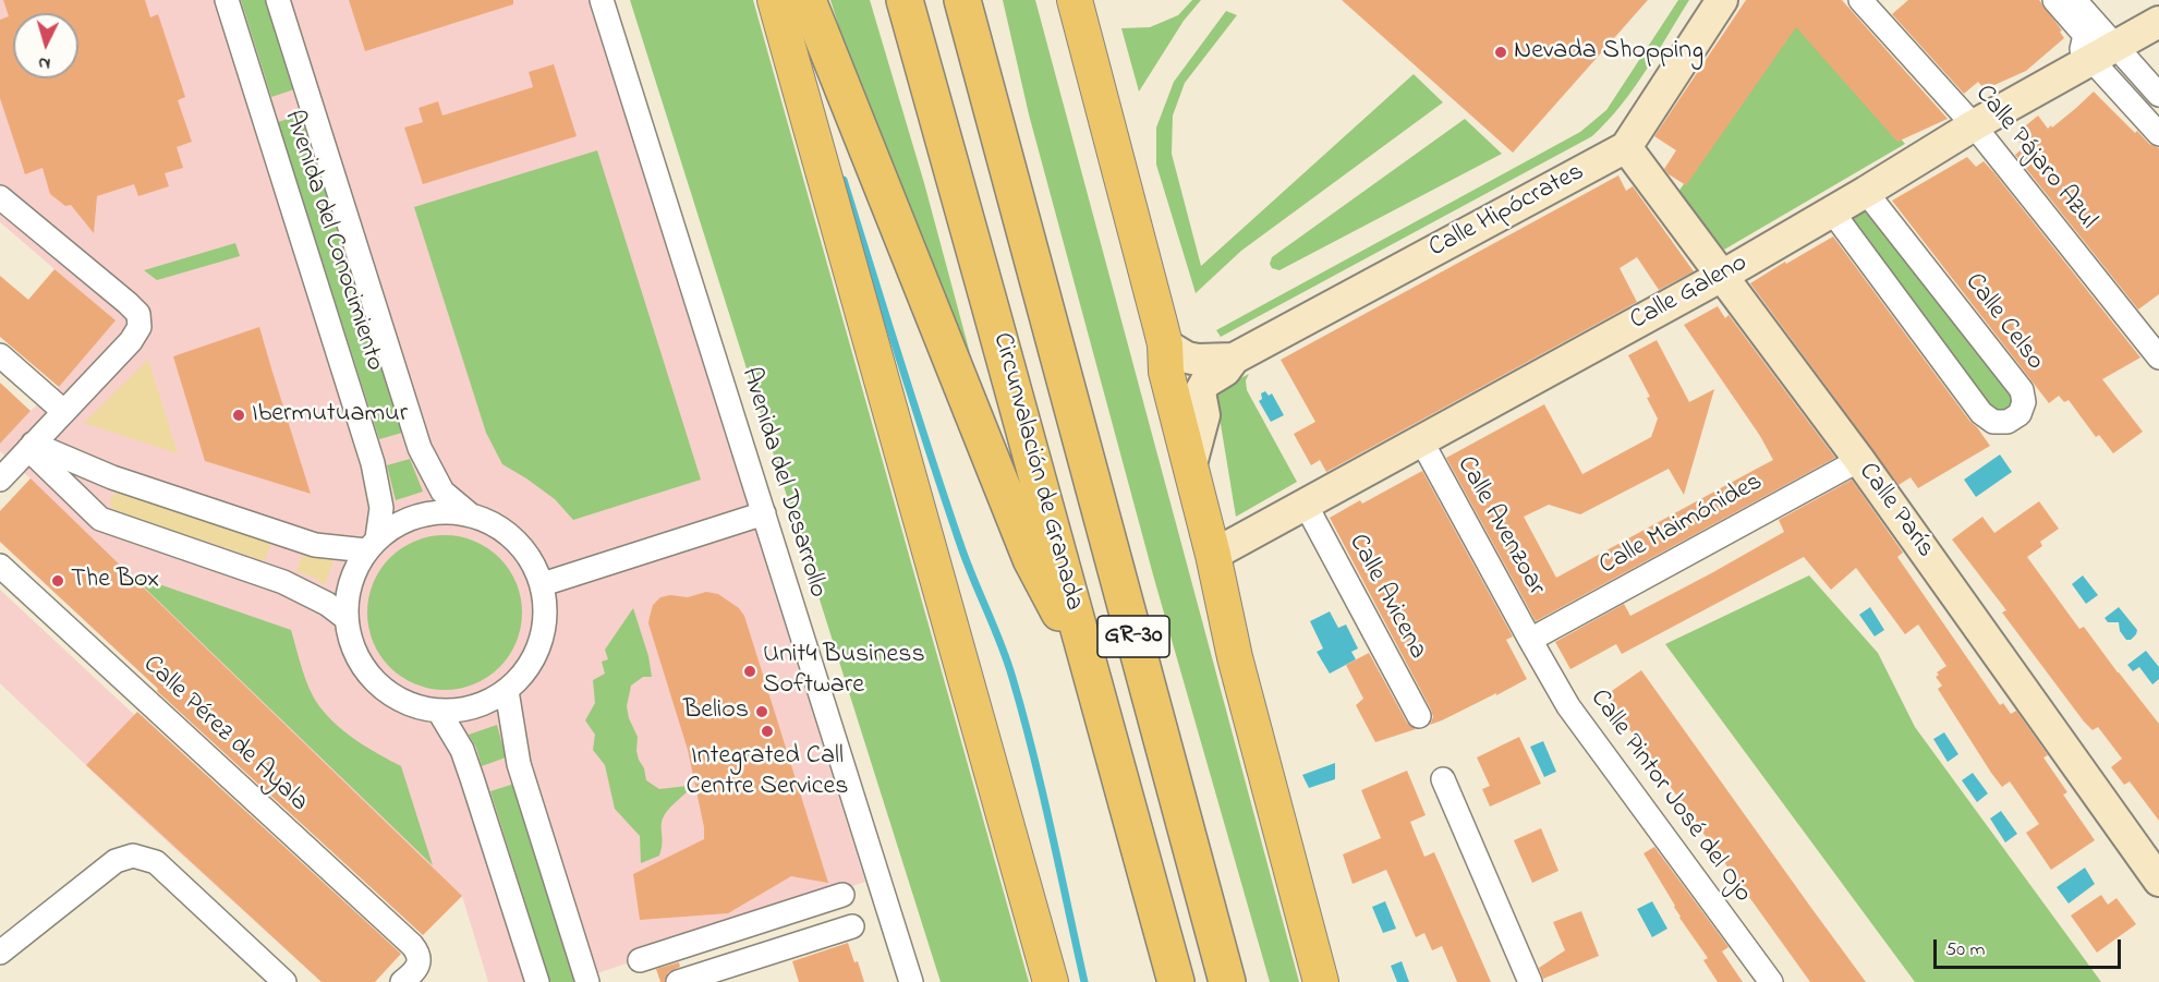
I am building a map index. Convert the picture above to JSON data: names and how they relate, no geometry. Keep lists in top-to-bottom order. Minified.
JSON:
{"streets":{"highway":["Circunvalación de Granada","GR-30"],"street":["Calle Pájaro Azul","Calle Hipócrates","Avenida del Conocimiento","Calle Galeno","Calle Celso","Avenida del Desarrollo","Calle París","Calle Maimónides","Calle Avenzoar","Calle Avicena","Calle Pérez de Ayala","Calle Pintor José del Ojo"]},"crossings":[["Calle Pájaro Azul","Calle Galeno"],["Calle Hipócrates","Calle París"],["Calle Galeno","Calle Celso"],["Calle Galeno","Calle París"],["Calle Galeno","Calle Avenzoar"],["Calle Galeno","Calle Avicena"],["Calle París","Calle Maimónides"],["Calle Maimónides","Calle Avenzoar"],["Calle Maimónides","Calle Pintor José del Ojo"],["Calle Avenzoar","Calle Pintor José del Ojo"]],"places":["Nevada Shopping","Ibermutuamur","The Box","Unit4 Business Software","Belios","Integrated Call Centre Services"],"scale_bar":"50 m","north":"bottom"}
